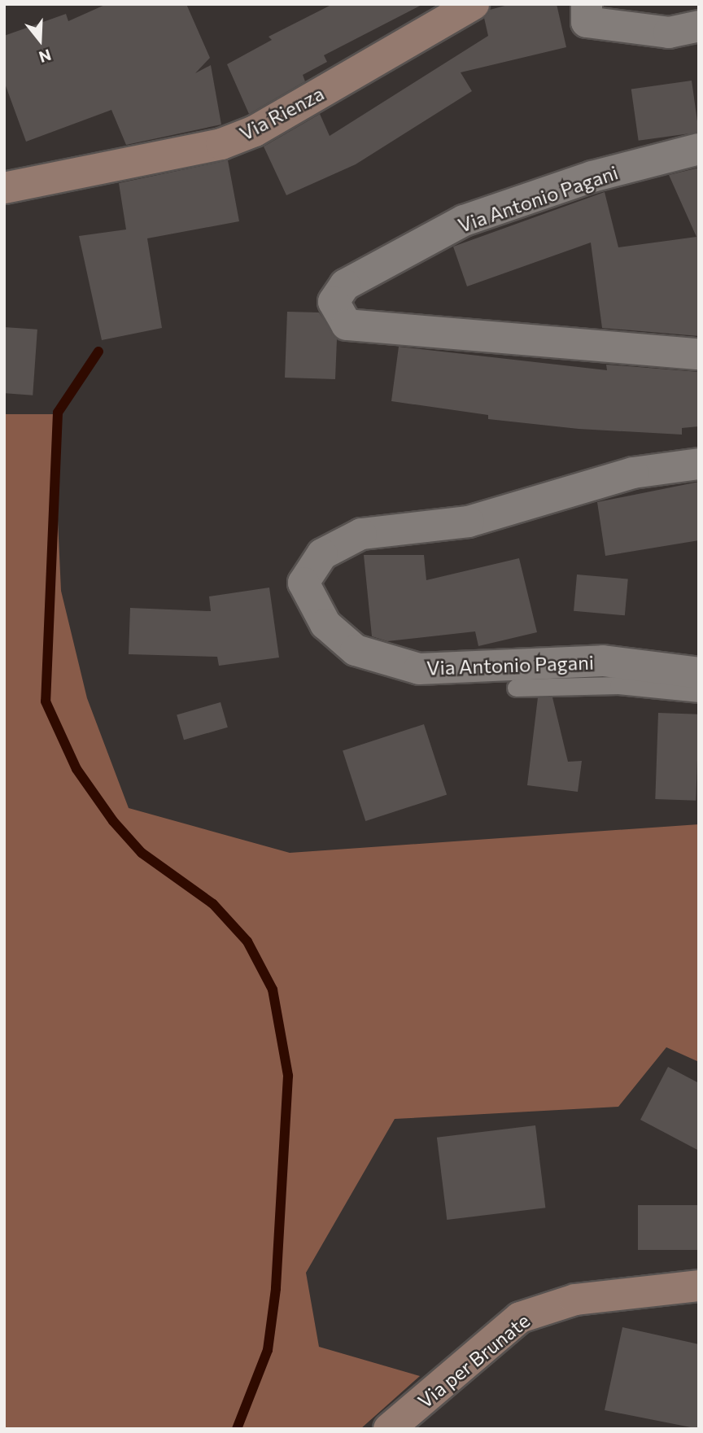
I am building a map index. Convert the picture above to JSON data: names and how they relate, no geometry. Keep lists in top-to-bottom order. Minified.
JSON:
{"streets":{"street":["Via Rienza","Via Antonio Pagani","Via per Brunate"]},"north":"bottom"}
